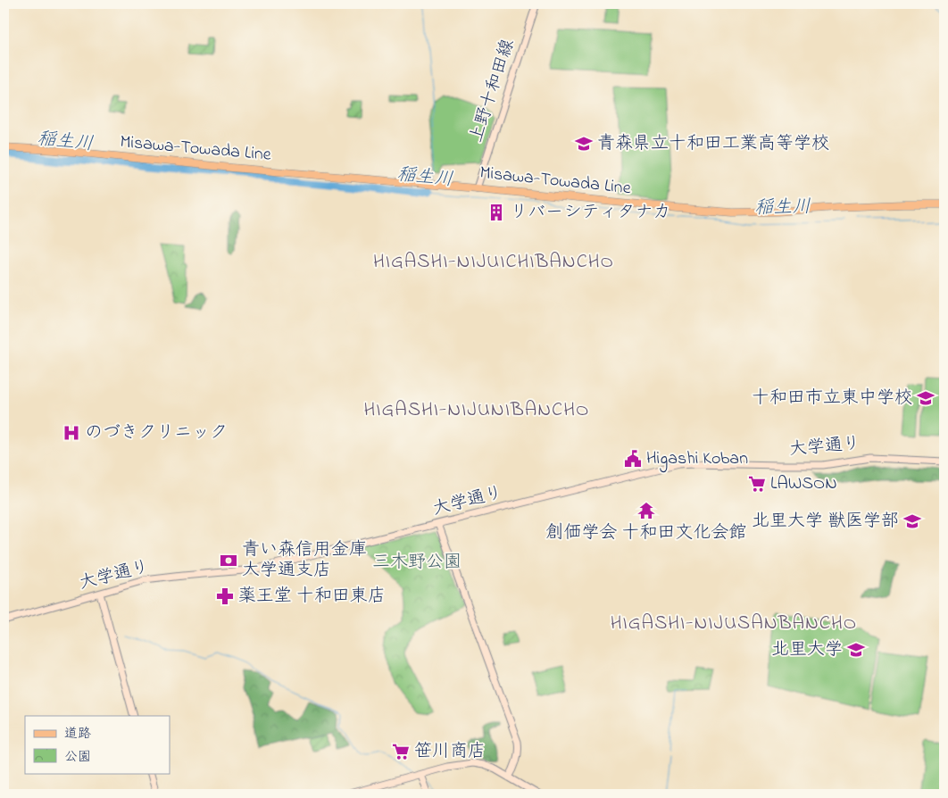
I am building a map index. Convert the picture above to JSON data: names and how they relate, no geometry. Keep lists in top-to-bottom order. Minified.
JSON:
{"streets":{"main road":["Misawa-Towada Line"],"street":["上野十和田線","大学通り"]},"crossings":[["上野十和田線","Misawa-Towada Line"]],"districts":["HIGASHI-NIJUICHIBANCHO","HIGASHI-NIJUNIBANCHO","HIGASHI-NIJUSANBANCHO"],"water":["稲生川"],"parks":["三木野公園"],"places":{"school or university":["青森県立十和田工業高等学校","十和田市立東中学校","北里大学 獣医学部","北里大学"],"building":["リバーシティタナカ"],"hospital":["のづきクリニック"],"public building":["Higashi Koban"],"supermarket":["LAWSON","笹川商店"],"temple":["創価学会 十和田文化会館"],"bank":["青い森信用金庫 大学通支店"],"pharmacy":["薬王堂 十和田東店"]},"legend":["道路","公園"]}
